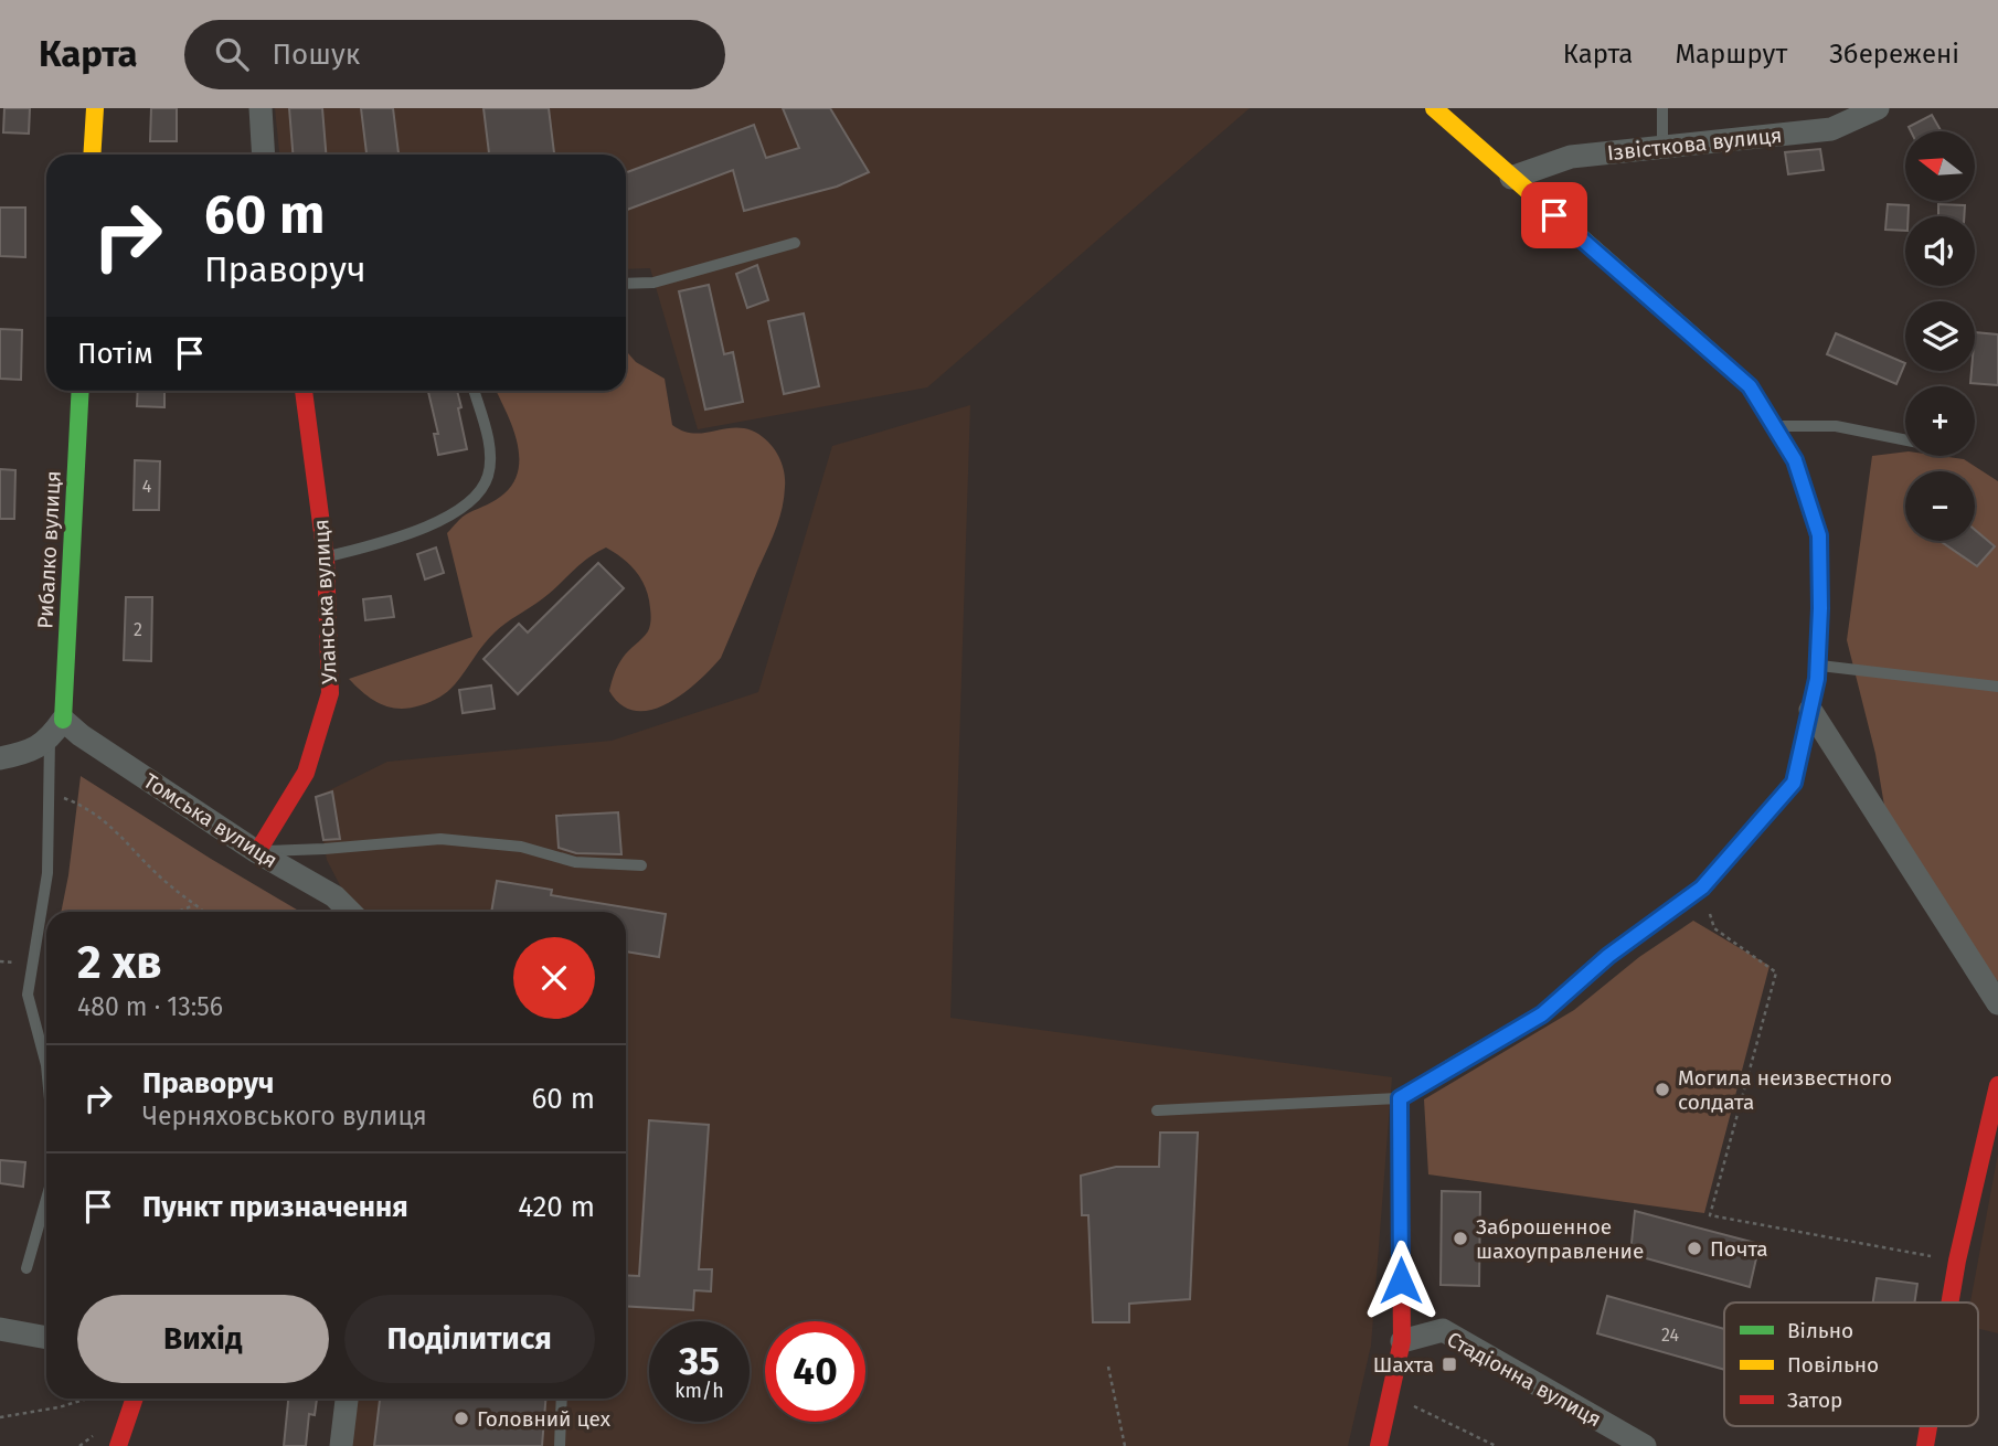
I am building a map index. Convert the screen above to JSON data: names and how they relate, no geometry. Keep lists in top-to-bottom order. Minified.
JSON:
{"streets":{"street":["Iзвiсткова вулиця","Рибалко вулиця","Уланська вулиця","Томська вулиця","Стадіонна вулиця"]},"crossings":[["Рибалко вулиця","Томська вулиця"],["Уланська вулиця","Томська вулиця"]],"places":{"other":["Могила неизвестного солдата","Заброшенное шахоуправление","Почта","Головний цех"],"transit":["Шахта"]},"house_numbers":["4","2","24"],"legend":["Вільно","Повільно","Затор"],"north":"left","page":{"header":"Карта","search":"Пошук","nav":["Карта","Маршрут","Збережені"],"map_buttons":["+","−"],"turn":["60 m","Праворуч"],"then":"Потім","heading":["2 хв","480 m · 13:56"],"list":[{"name":"Праворуч","note":"Черняховського вулиця","value":"60 m"},{"name":"Пункт призначення","value":"420 m"}],"buttons":["Вихід","Поділитися"],"speed":"35 km/h","limit":"40"}}
